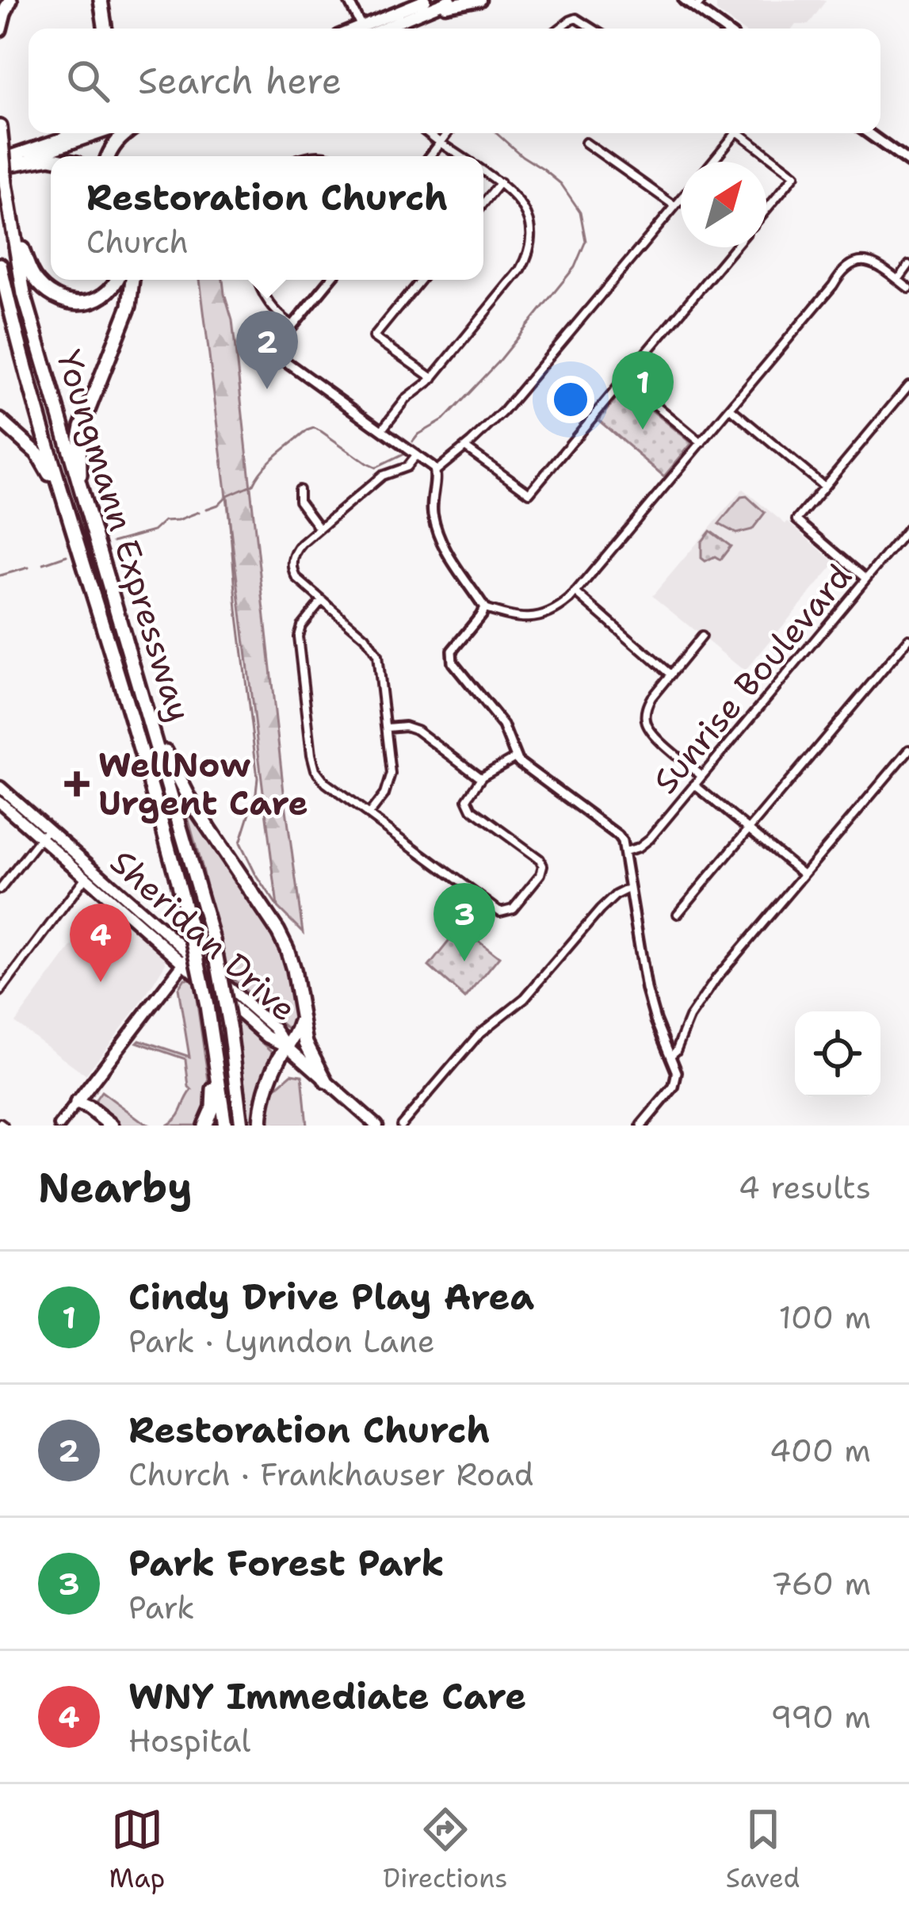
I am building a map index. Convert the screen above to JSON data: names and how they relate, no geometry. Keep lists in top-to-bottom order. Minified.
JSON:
{"streets":{"highway":["Youngmann Expressway"],"main road":["Sheridan Drive"],"street":["Sunrise Boulevard"]},"places":{"health":["WellNow Urgent Care"]},"north":"top right","page":{"search":"Search here","popup":["Restoration Church","Church"],"pins":["2","1","3","4"],"heading":["Nearby","4 results"],"list":[{"mark":"1","name":"Cindy Drive Play Area","note":"Park · Lynndon Lane","value":"100 m"},{"mark":"2","name":"Restoration Church","note":"Church · Frankhauser Road","value":"400 m"},{"mark":"3","name":"Park Forest Park","note":"Park","value":"760 m"},{"mark":"4","name":"WNY Immediate Care","note":"Hospital","value":"990 m"}],"nav":["Map","Directions","Saved"]}}
